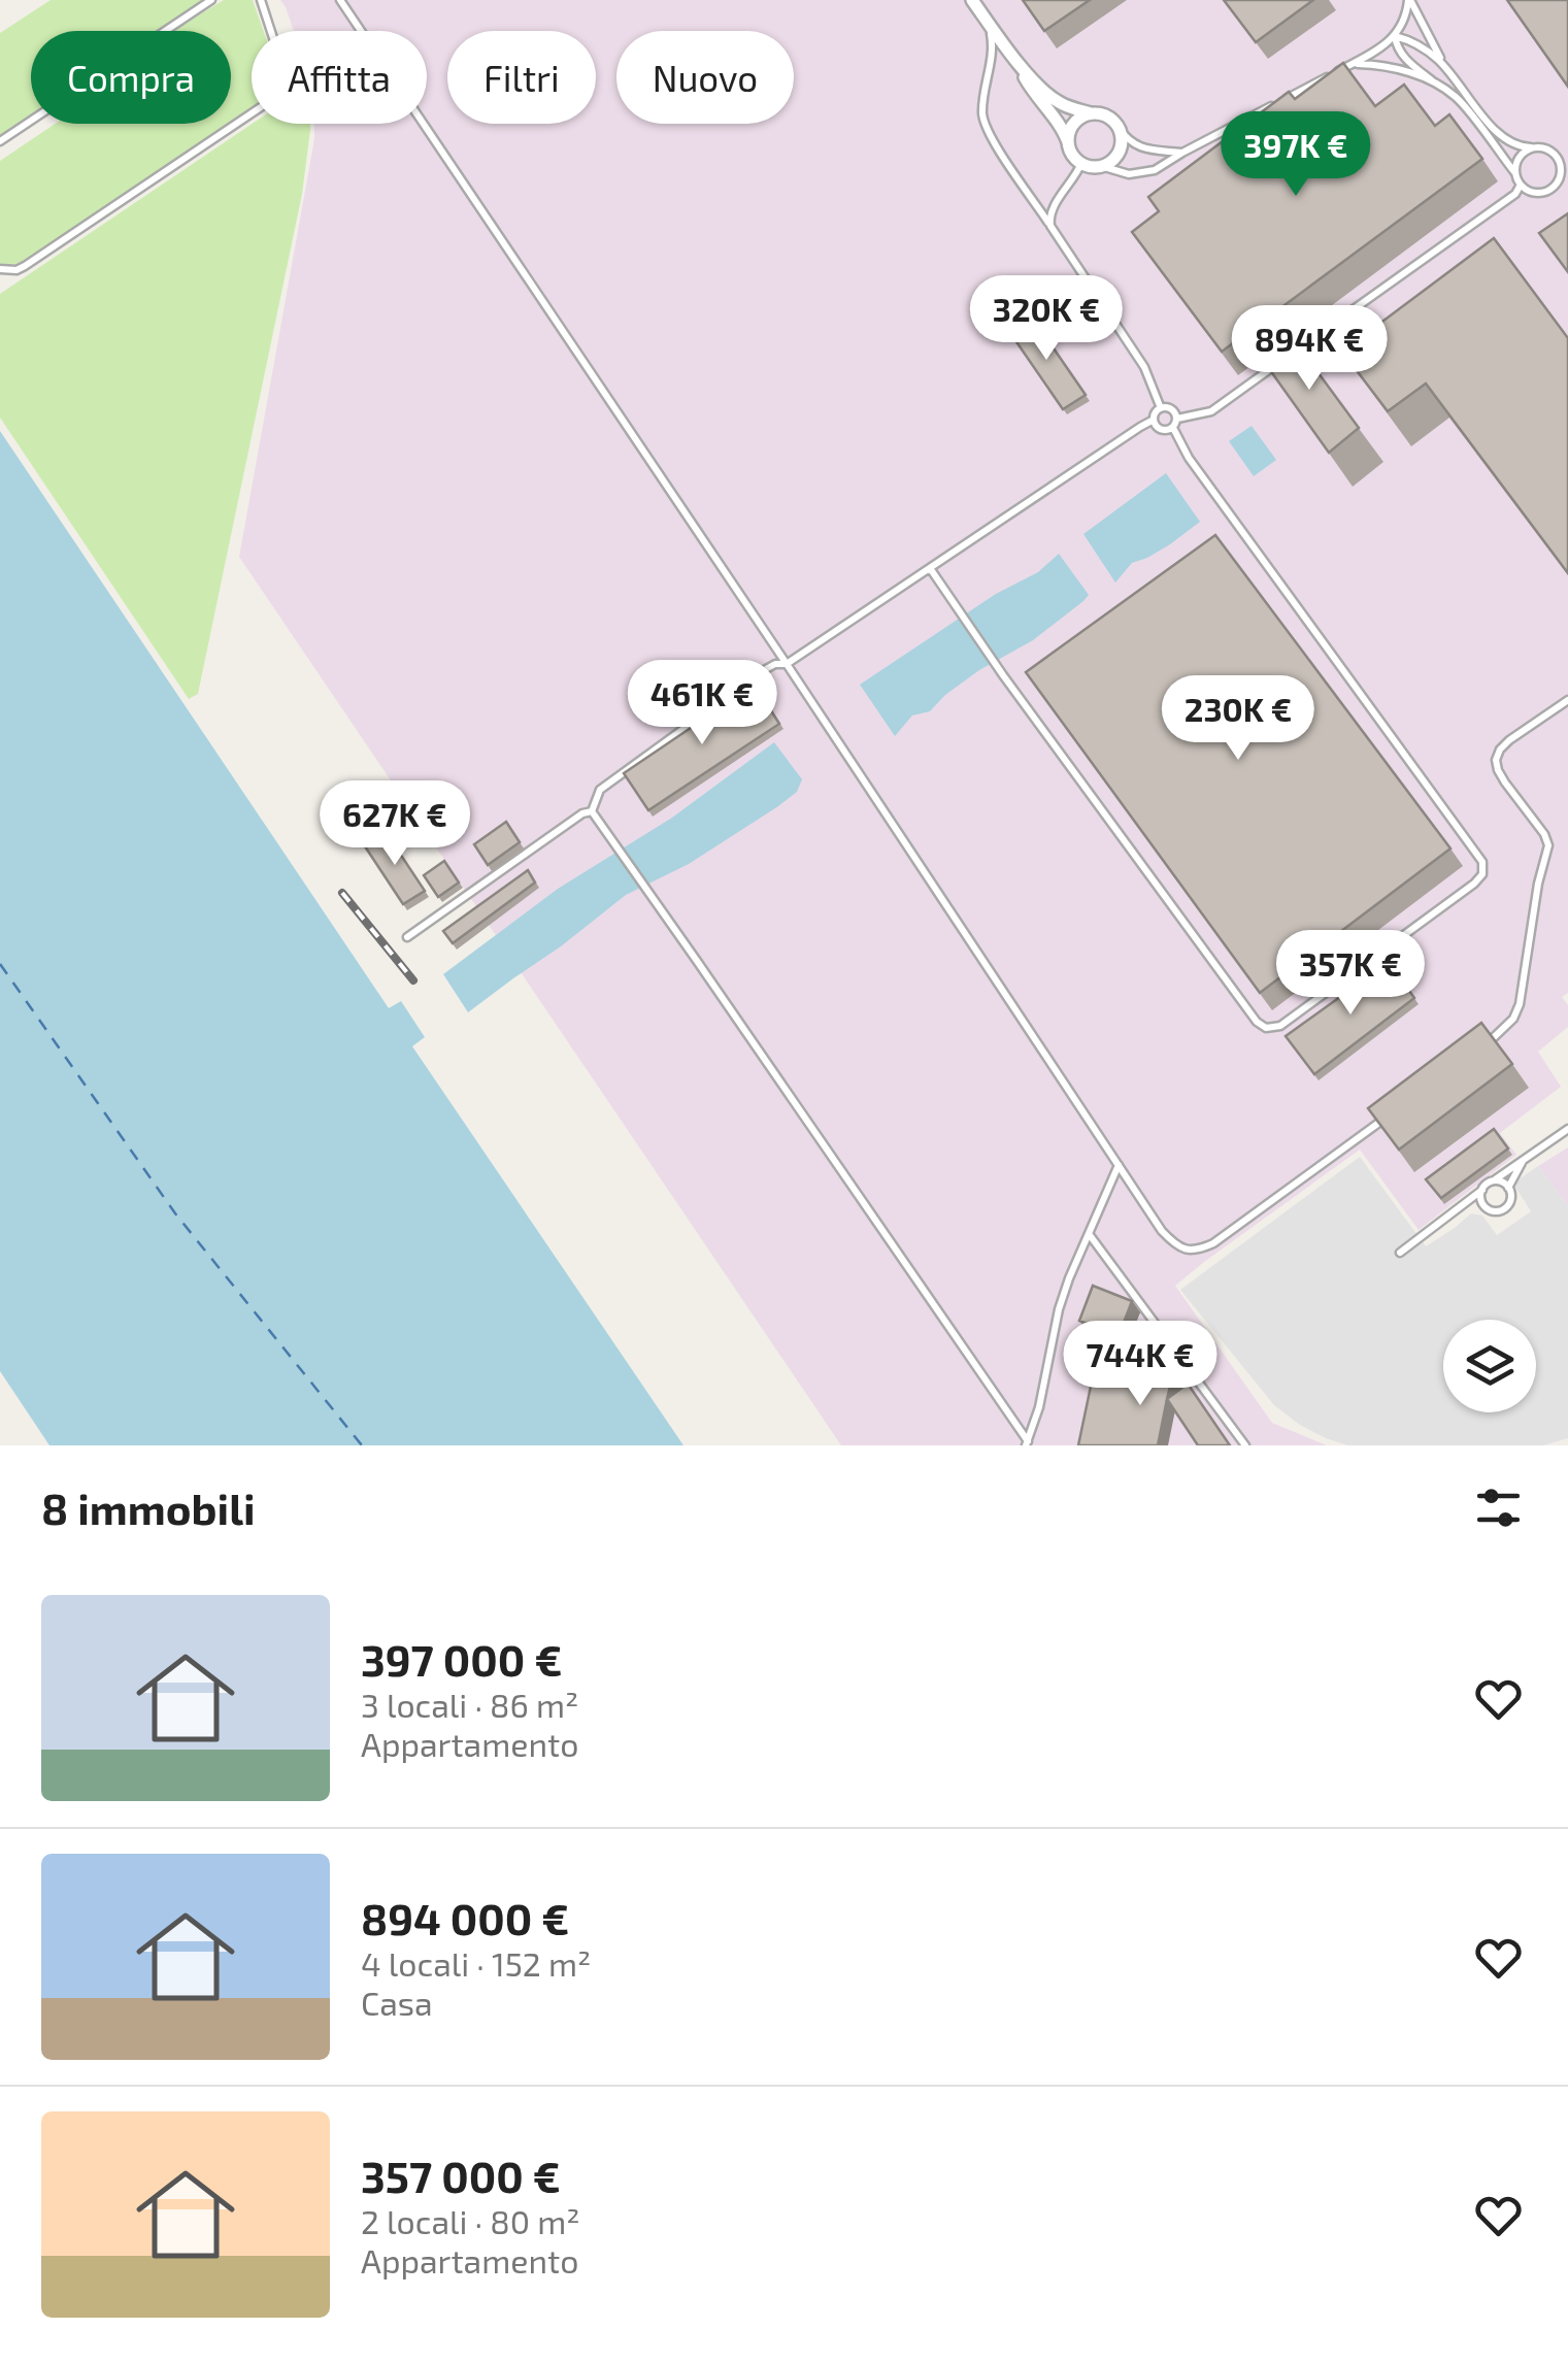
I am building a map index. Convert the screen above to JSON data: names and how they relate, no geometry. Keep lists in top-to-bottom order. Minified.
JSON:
{"page":{"chip":["Compra","Affitta","Filtri","Nuovo"],"price":["397K €","320K €","894K €","461K €","230K €","627K €","357K €","744K €"],"heading":"8 immobili","list":[{"name":"397 000 €","note":"3 locali · 86 m² · Appartamento"},{"name":"894 000 €","note":"4 locali · 152 m² · Casa"},{"name":"357 000 €","note":"2 locali · 80 m² · Appartamento"}]}}
